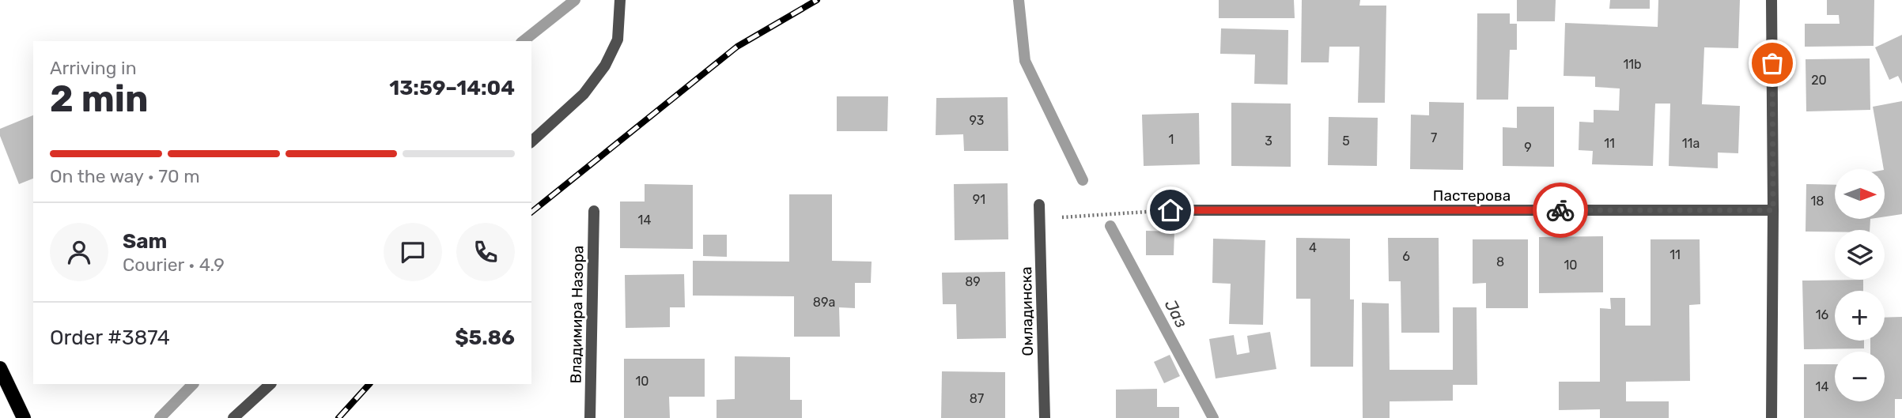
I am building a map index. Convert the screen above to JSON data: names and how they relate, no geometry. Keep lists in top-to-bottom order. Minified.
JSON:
{"streets":{"street":["Пастерова","Омладинска","Владимира Назора"]},"water":["Јаз"],"house_numbers":["11b","20","93","7","1","3","5","11","11a","9","91","18","14","4","11","6","8","10","89","89a","16","10","14","87"],"north":"right","page":{"heading":["2 min","Arriving in","13:59–14:04"],"panel":["Sam","Courier · 4.9","Order #3874","$5.86"],"bar":"On the way · 70 m","map_buttons":["+","−"]}}
